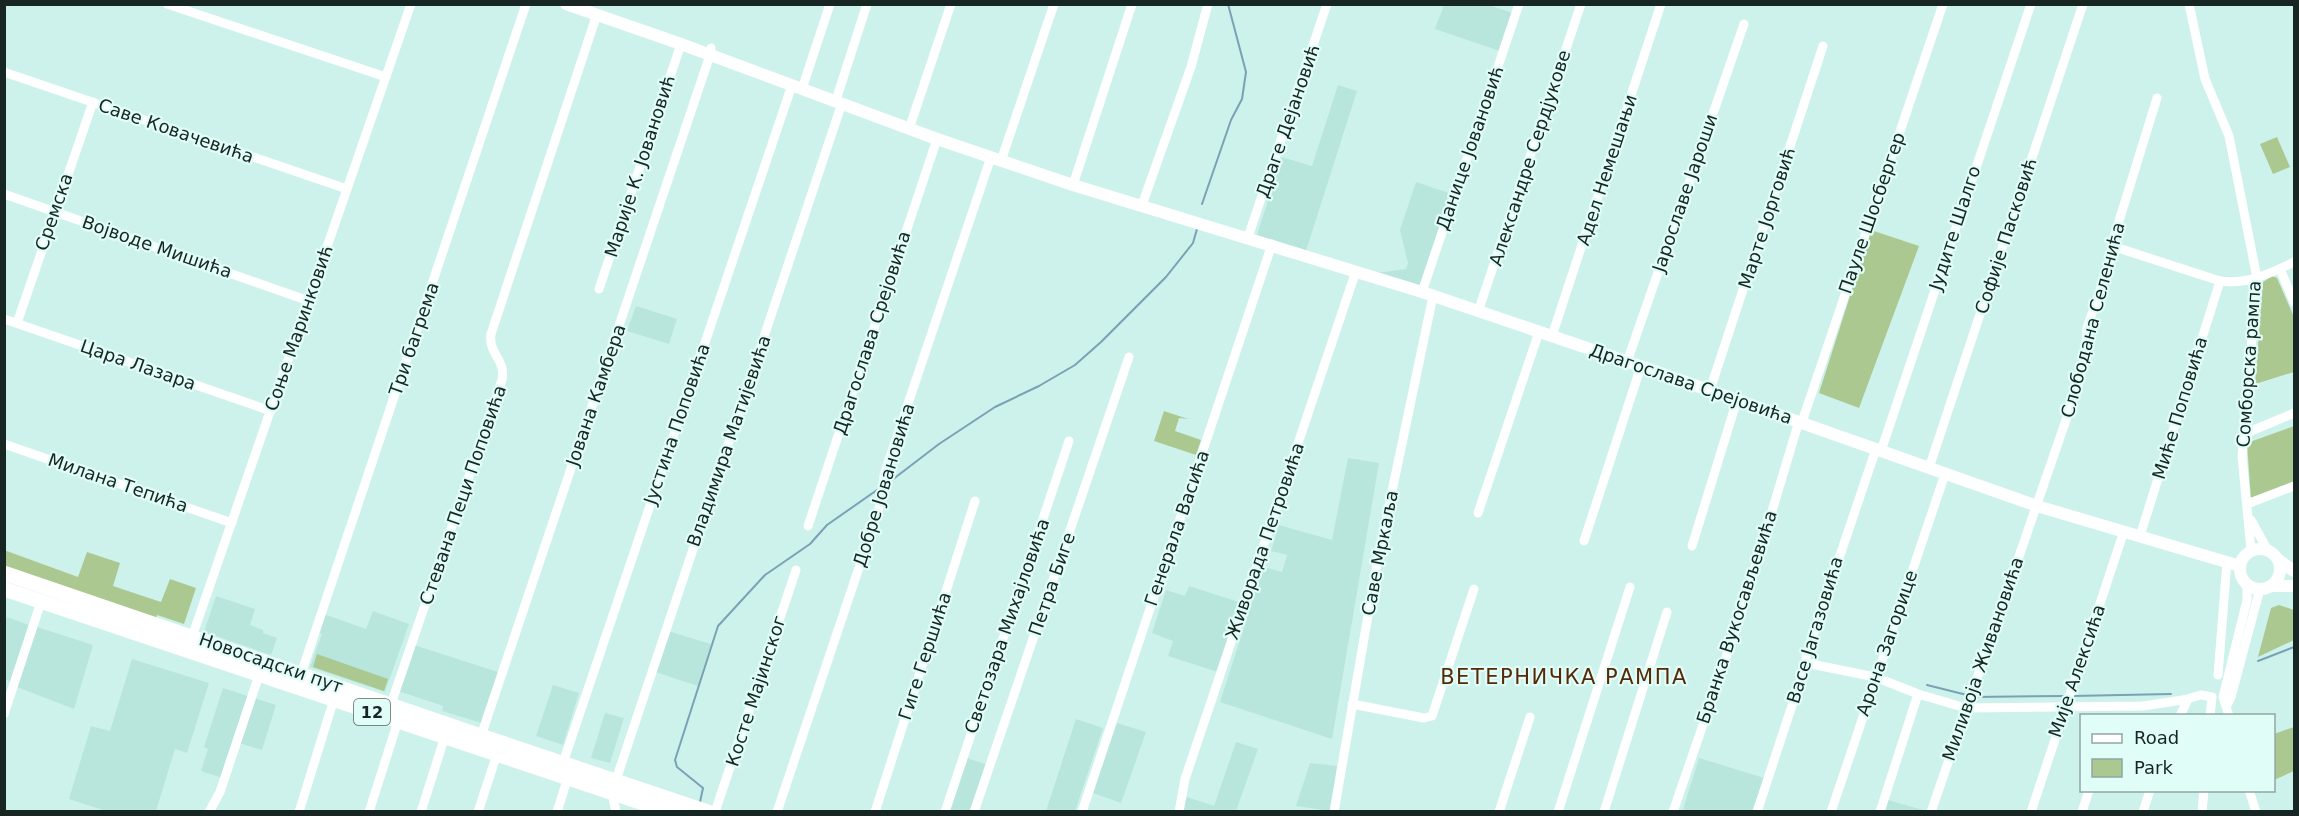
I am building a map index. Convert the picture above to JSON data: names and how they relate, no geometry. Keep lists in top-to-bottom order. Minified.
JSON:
{"streets":{"main road":["Новосадски пут","12"],"street":["Драге Дејановић","Саве Ковачевића","Данице Јовановић","Александре Сердјукове","Марије К. Јовановић","Адел Немешањи","Јарославе Јароши","Сремска","Пауле Шосбергер","Марте Јорговић","Јудите Шалго","Софије Пасковић","Војводе Мишића","Слободана Селенића","Соње Маринковић","Драгослава Срејовића","Три багрема","Сомборска рампа","Цара Лазара","Јована Камбера","Миће Поповића","Јустина Поповића","Владимира Матијевића","Милана Тепића","Добре Јовановића","Стевана Пеци Поповића","Генерала Васића","Живорада Петровића","Саве Мркаља","Петра Биге","Бранка Вукосављевића","Светозара Михајловића","Васе Јагазовића","Арона Загорице","Гиге Гершића","Миливоја Живановића","Мије Алексића","Косте Мајинског"]},"crossings":[["Драге Дејановић","Драгослава Срејовића"],["Саве Ковачевића","Сремска"],["Саве Ковачевића","Соње Маринковић"],["Данице Јовановић","Драгослава Срејовића"],["Данице Јовановић","Саве Мркаља"],["Александре Сердјукове","Драгослава Срејовића"],["Марије К. Јовановић","Драгослава Срејовића"],["Адел Немешањи","Драгослава Срејовића"],["Јарославе Јароши","Драгослава Срејовића"],["Сремска","Војводе Мишића"],["Сремска","Цара Лазара"],["Пауле Шосбергер","Драгослава Срејовића"],["Пауле Шосбергер","Бранка Вукосављевића"],["Марте Јорговић","Драгослава Срејовића"],["Јудите Шалго","Драгослава Срејовића"],["Јудите Шалго","Васе Јагазовића"],["Софије Пасковић","Драгослава Срејовића"],["Војводе Мишића","Соње Маринковић"],["Слободана Селенића","Драгослава Срејовића"],["Слободана Селенића","Миливоја Живановића"],["Соње Маринковић","Цара Лазара"],["Соње Маринковић","Милана Тепића"],["Соње Маринковић","Новосадски пут"],["Драгослава Срејовића","Сомборска рампа"],["Драгослава Срејовића","Јована Камбера"],["Драгослава Срејовића","Миће Поповића"],["Драгослава Срејовића","Јустина Поповића"],["Драгослава Срејовића","Владимира Матијевића"],["Драгослава Срејовића","Добре Јовановића"],["Драгослава Срејовића","Стевана Пеци Поповића"],["Драгослава Срејовића","Генерала Васића"],["Драгослава Срејовића","Живорада Петровића"],["Драгослава Срејовића","Саве Мркаља"],["Драгослава Срејовића","Бранка Вукосављевића"],["Драгослава Срејовића","Васе Јагазовића"],["Драгослава Срејовића","Арона Загорице"],["Драгослава Срејовића","Миливоја Живановића"],["Драгослава Срејовића","Мије Алексића"],["Три багрема","Новосадски пут"],["Јована Камбера","Новосадски пут"],["Јустина Поповића","Новосадски пут"],["Владимира Матијевића","Новосадски пут"],["Стевана Пеци Поповића","Новосадски пут"]],"districts":["ВЕТЕРНИЧКА РАМПА"],"legend":["Road","Park"]}
